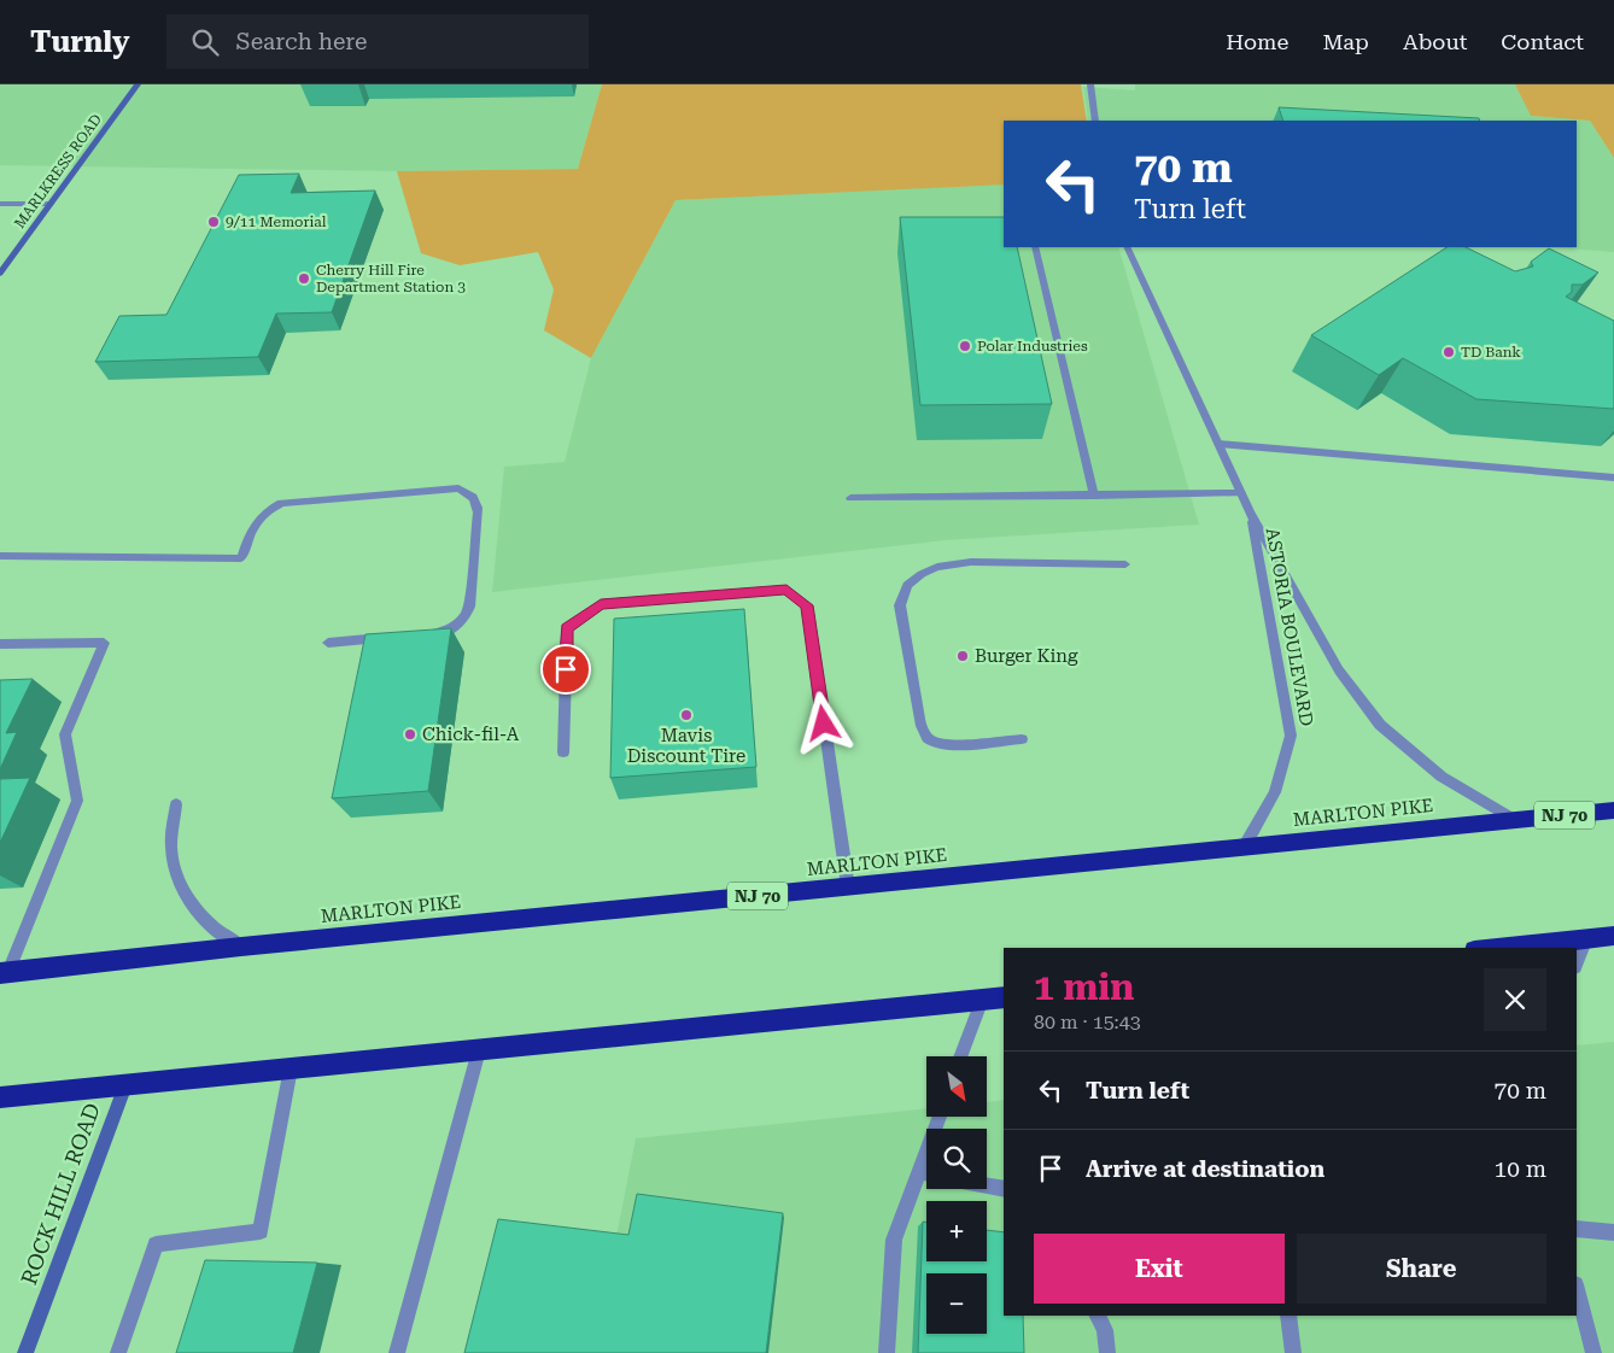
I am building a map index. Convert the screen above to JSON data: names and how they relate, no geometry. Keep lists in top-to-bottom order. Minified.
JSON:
{"streets":{"highway":["MARLTON PIKE","NJ 70"],"street":["MARLKRESS ROAD","ASTORIA BOULEVARD","ROCK HILL ROAD"]},"crossings":[["ASTORIA BOULEVARD","MARLTON PIKE"]],"places":["9/11 Memorial","Cherry Hill Fire Department Station 3","Polar Industries","TD Bank","Burger King","Mavis Discount Tire","Chick-fil-A"],"north":"bottom right","page":{"header":"Turnly","search":"Search here","nav":["Home","Map","About","Contact"],"turn":["70 m","Turn left"],"heading":["1 min","80 m · 15:43"],"list":[{"name":"Turn left","value":"70 m"},{"name":"Arrive at destination","value":"10 m"}],"map_buttons":["+","−"],"buttons":["Exit","Share"]}}
